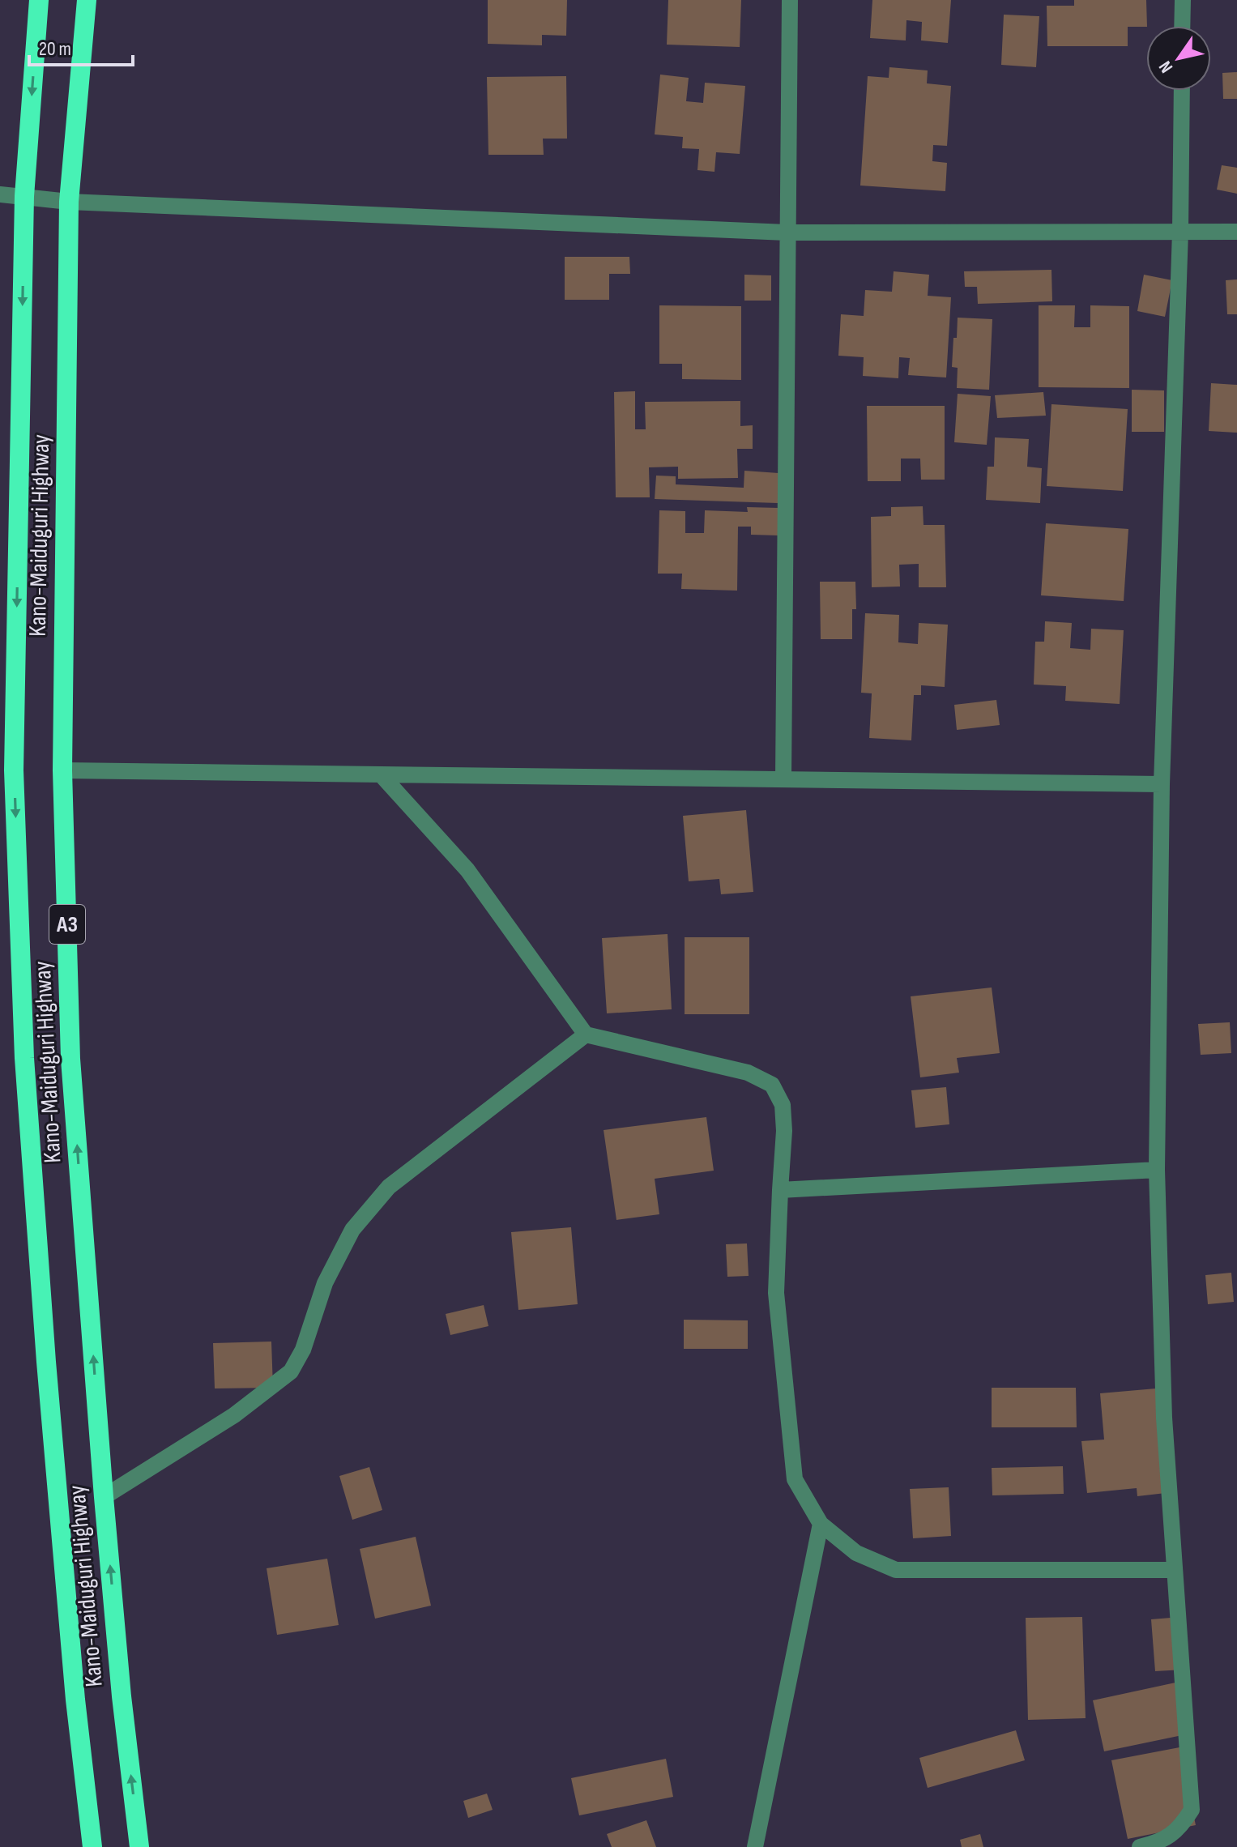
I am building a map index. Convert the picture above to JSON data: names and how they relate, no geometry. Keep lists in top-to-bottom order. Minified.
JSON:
{"streets":{"highway":["Kano-Maiduguri Highway","A3"]},"scale_bar":"20 m","north":"bottom left"}
